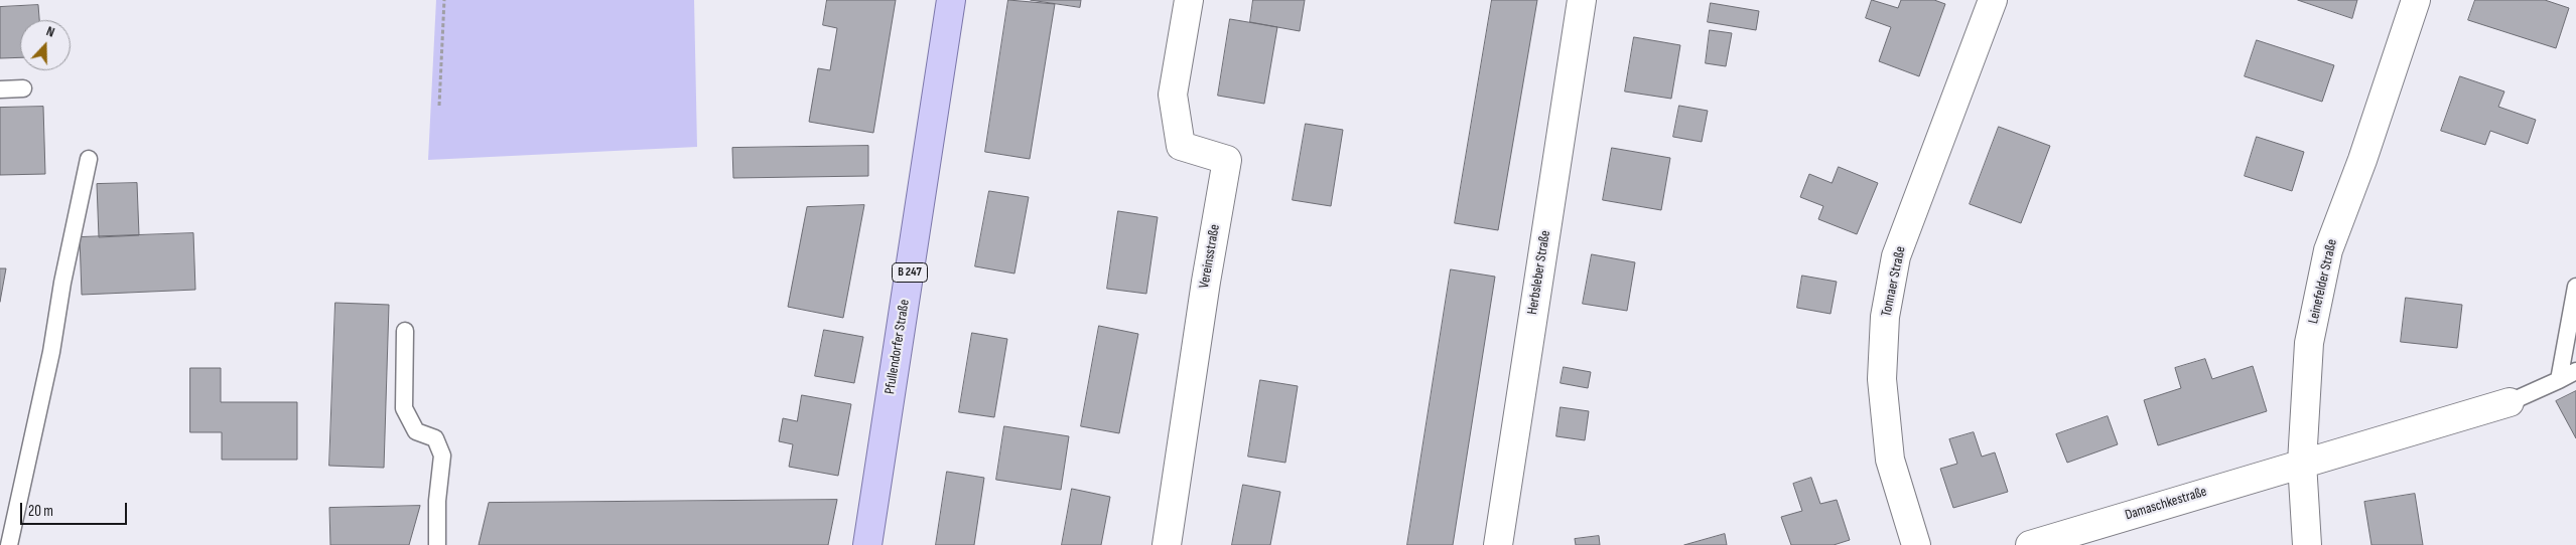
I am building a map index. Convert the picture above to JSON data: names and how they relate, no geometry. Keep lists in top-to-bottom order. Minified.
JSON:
{"streets":{"main road":["B 247","Pfullendorfer Straße"],"street":["Vereinsstraße","Herbsleber Straße","Tonnaer Straße","Leinefelder Straße","Damaschkestraße"]},"crossings":[["Leinefelder Straße","Damaschkestraße"]],"scale_bar":"20 m","north":"top"}
